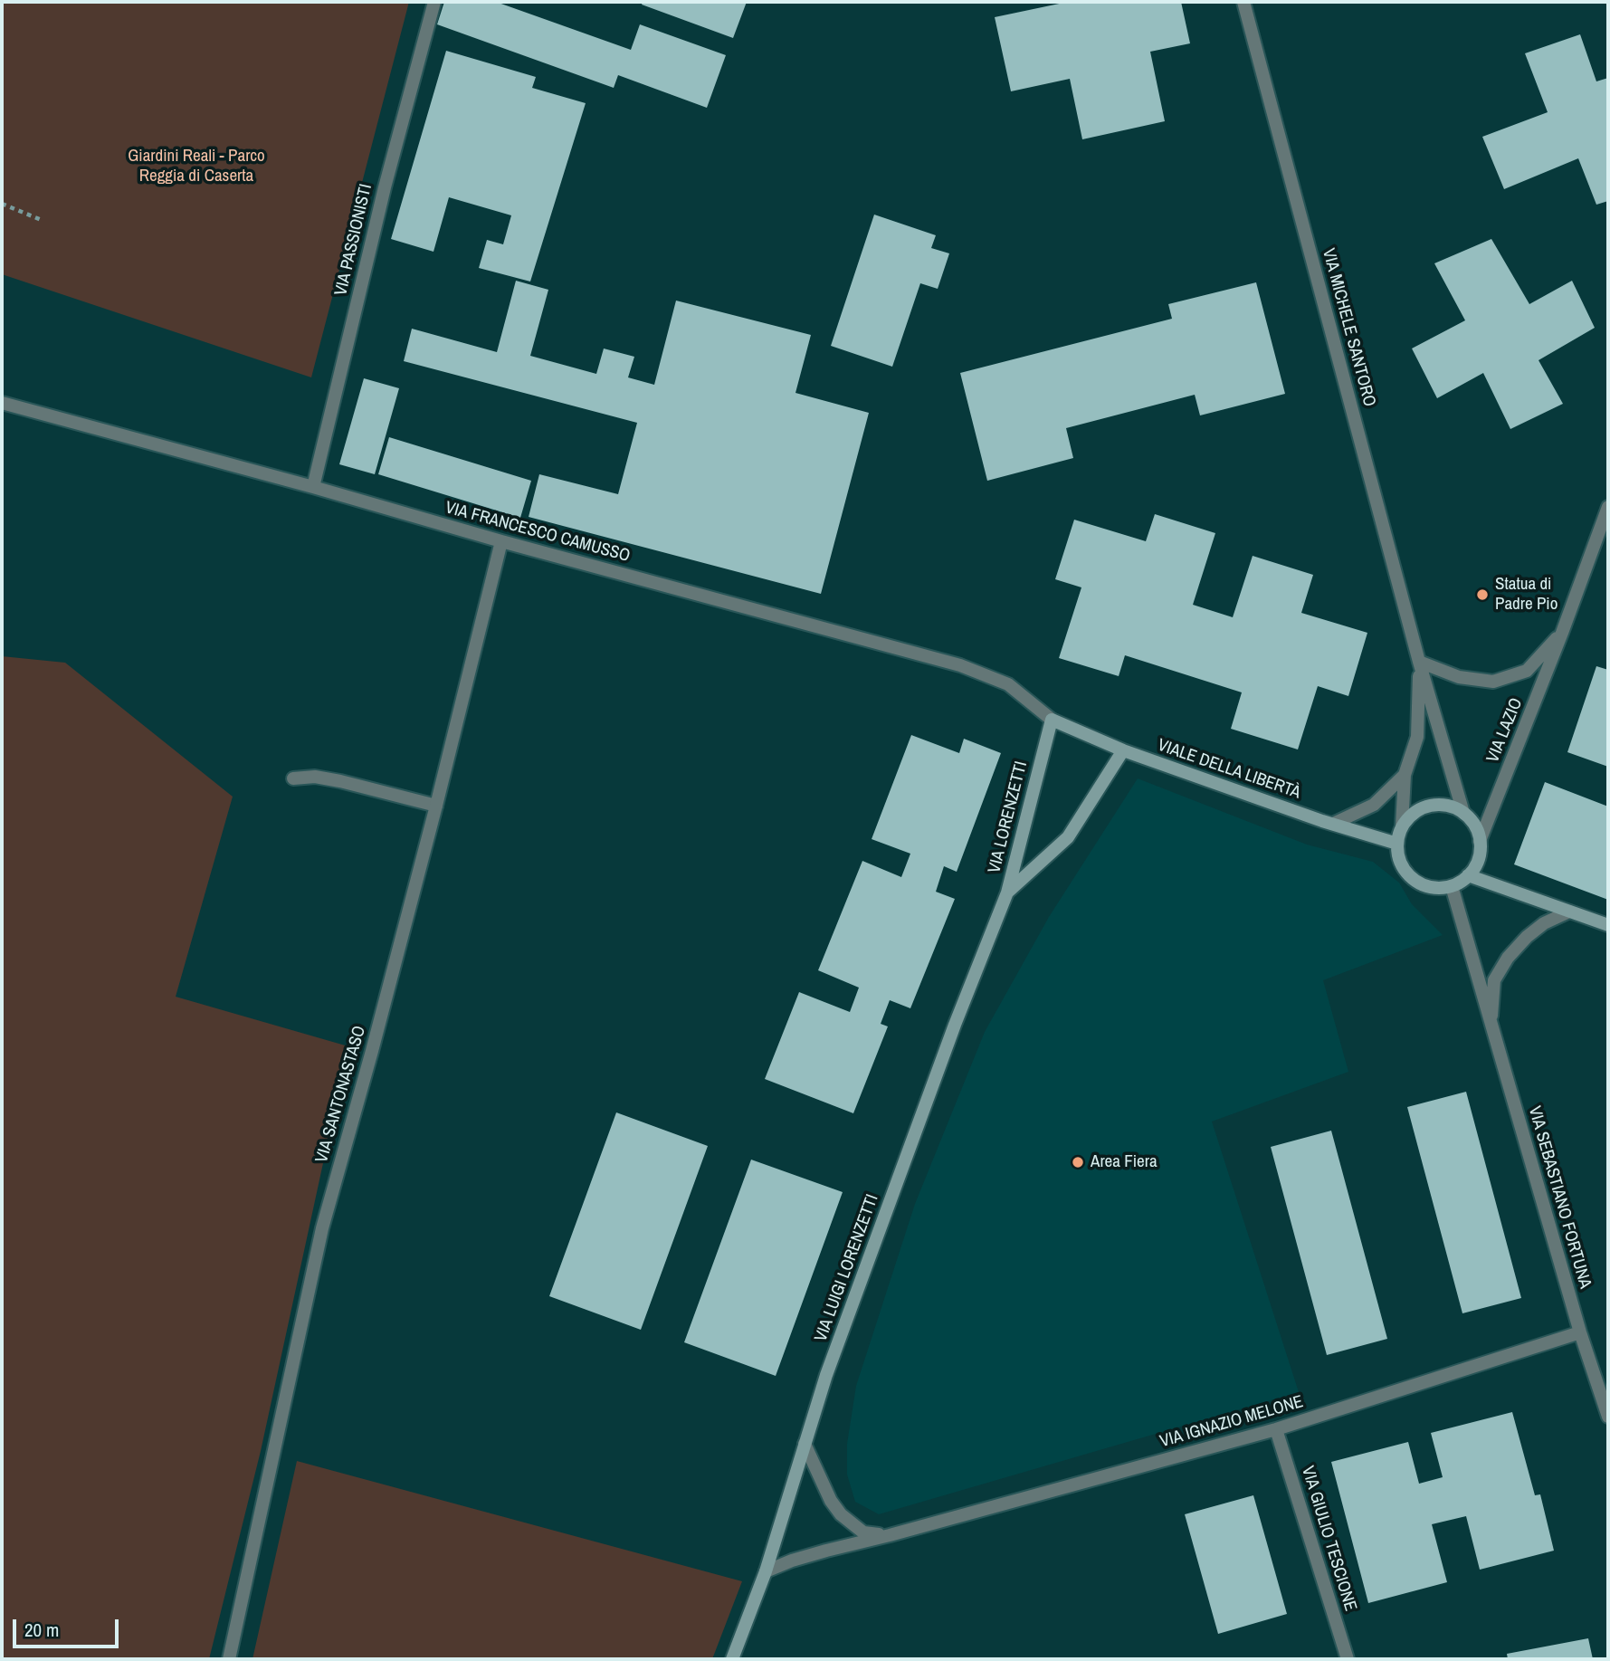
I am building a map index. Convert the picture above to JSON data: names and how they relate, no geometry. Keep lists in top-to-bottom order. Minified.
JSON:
{"streets":{"street":["VIA PASSIONISTI","VIA MICHELE SANTORO","VIA FRANCESCO CAMUSSO","VIA LAZIO","VIALE DELLA LIBERTÀ","VIA LORENZETTI","VIA SANTONASTASO","VIA SEBASTIANO FORTUNA","VIA LUIGI LORENZETTI","VIA IGNAZIO MELONE","VIA GIULIO TESCIONE"]},"crossings":[["VIA PASSIONISTI","VIA FRANCESCO CAMUSSO"],["VIA MICHELE SANTORO","VIA LAZIO"],["VIA MICHELE SANTORO","VIALE DELLA LIBERTÀ"],["VIA MICHELE SANTORO","VIA SEBASTIANO FORTUNA"],["VIA FRANCESCO CAMUSSO","VIALE DELLA LIBERTÀ"],["VIA FRANCESCO CAMUSSO","VIA LORENZETTI"],["VIA FRANCESCO CAMUSSO","VIA SANTONASTASO"],["VIA LAZIO","VIALE DELLA LIBERTÀ"],["VIA LAZIO","VIA SEBASTIANO FORTUNA"],["VIALE DELLA LIBERTÀ","VIA LORENZETTI"],["VIALE DELLA LIBERTÀ","VIA SEBASTIANO FORTUNA"],["VIA LORENZETTI","VIA LUIGI LORENZETTI"],["VIA SEBASTIANO FORTUNA","VIA IGNAZIO MELONE"],["VIA LUIGI LORENZETTI","VIA IGNAZIO MELONE"],["VIA IGNAZIO MELONE","VIA GIULIO TESCIONE"]],"parks":["Giardini Reali - Parco Reggia di Caserta"],"places":["Statua di Padre Pio","Area Fiera"],"scale_bar":"20 m"}
